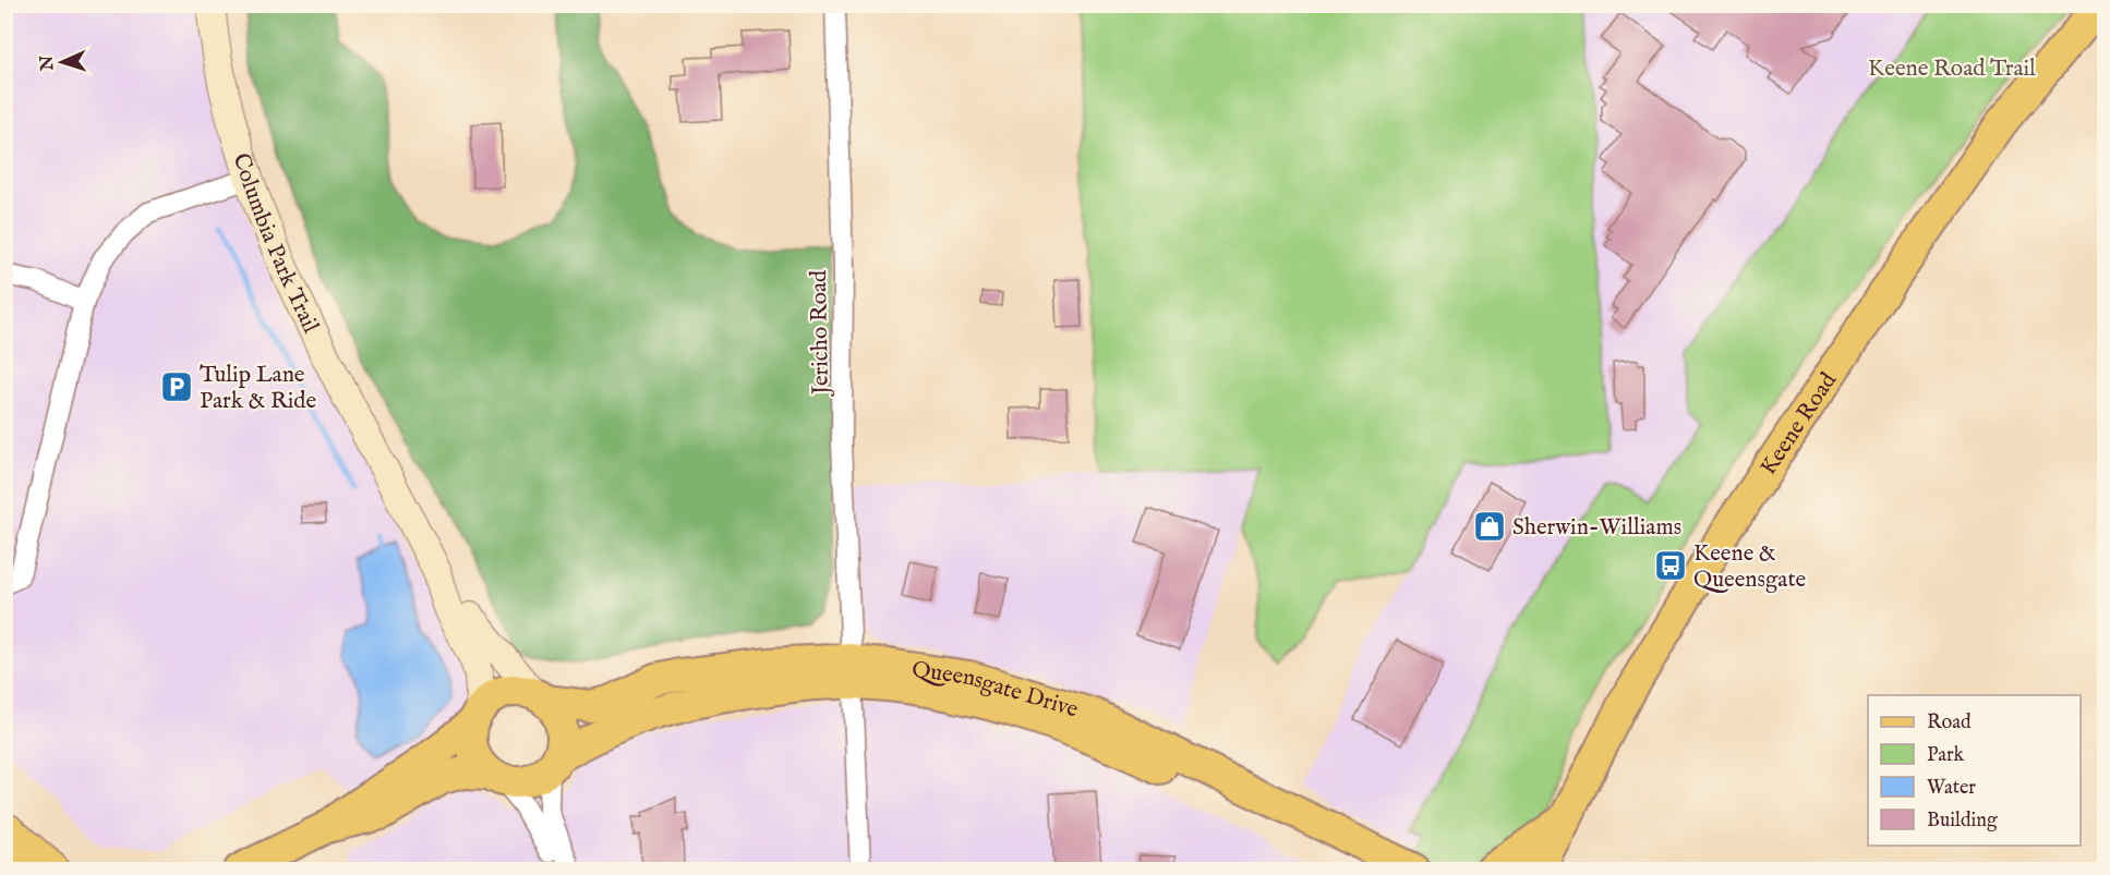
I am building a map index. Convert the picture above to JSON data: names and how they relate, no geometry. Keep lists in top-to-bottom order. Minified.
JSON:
{"streets":{"main road":["Columbia Park Trail","Keene Road","Queensgate Drive"],"street":["Jericho Road"]},"crossings":[["Columbia Park Trail","Queensgate Drive"],["Jericho Road","Queensgate Drive"]],"parks":["Keene Road Trail"],"places":{"parking":["Tulip Lane Park & Ride"],"shop":["Sherwin-Williams"],"bus stop":["Keene & Queensgate"]},"legend":["Road","Park","Water","Building"],"north":"left"}
